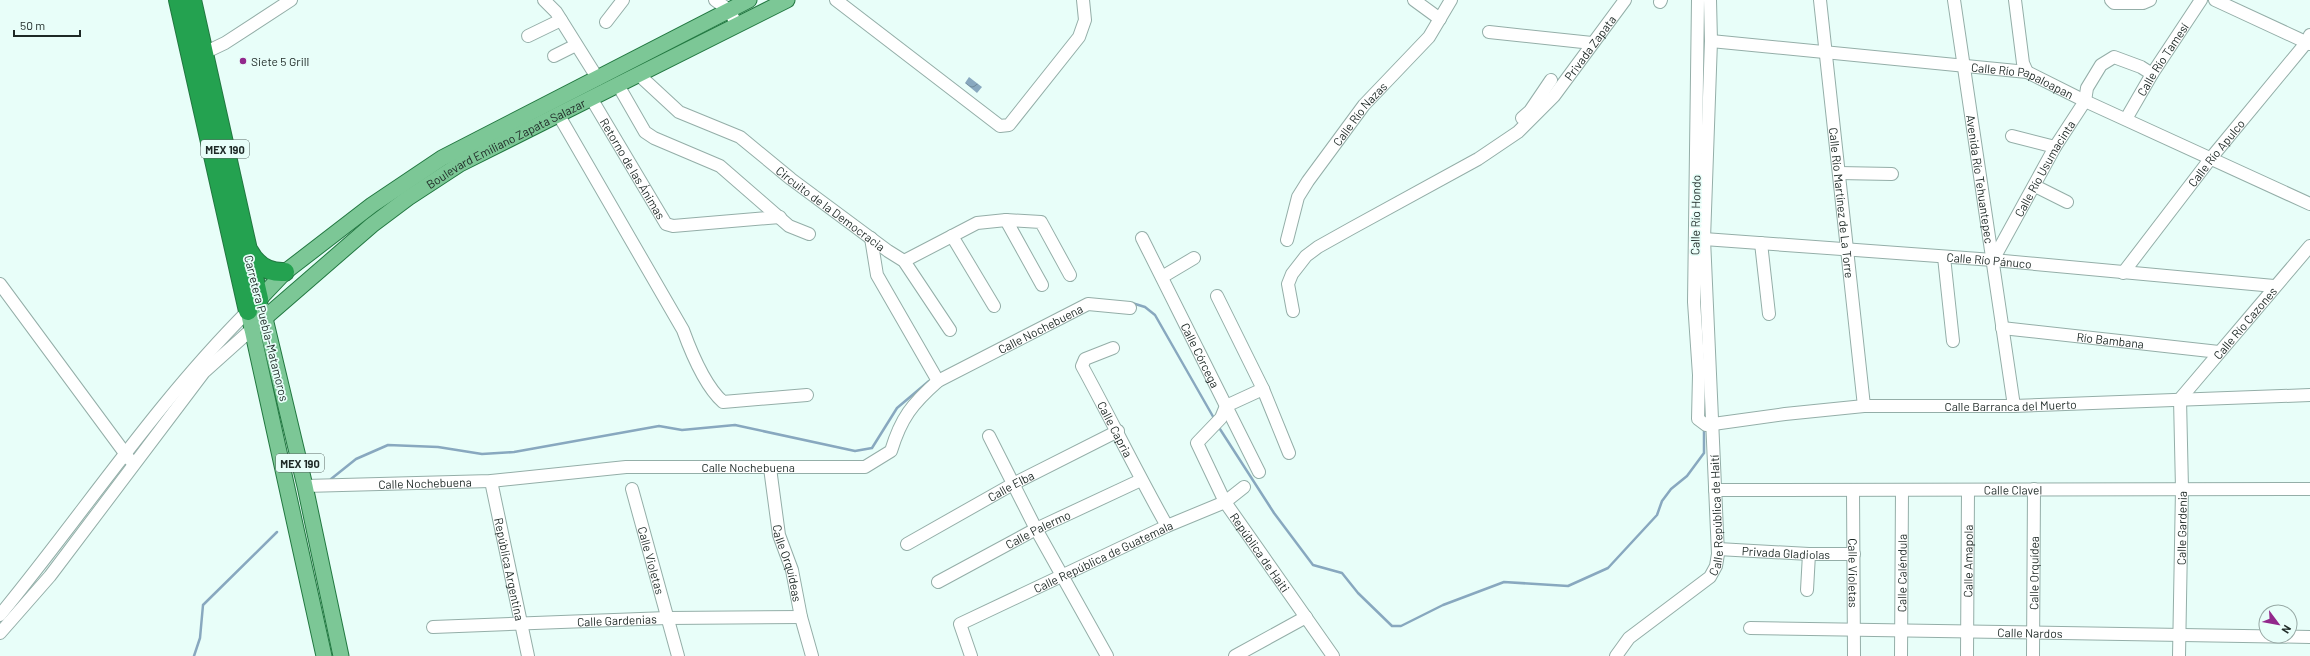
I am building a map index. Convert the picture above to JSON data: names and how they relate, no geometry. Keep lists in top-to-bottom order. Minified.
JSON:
{"streets":{"highway":["MEX 190","Carretera Puebla-Matamoros"],"main road":["Boulevard Emiliano Zapata Salazar"],"street":["Privada Zapata","Calle Río Tamesí","Calle Río Papaloapan","Calle Río Nazas","Calle Río Apulco","Retorno de las Ánimas","Calle Río Usumacinta","Avenida Río Tehuantepec","Calle Río Martínez de La Torre","Circuito de la Democracia","Calle Río Hondo","Calle Río Pánuco","Calle Río Cazones","Calle Nochebuena","Río Bambana","Calle Córcega","Calle Barranca del Muerto","Calle Capria","Calle Elba","Calle Clavel","Calle República de Haití","Calle Gardenia","Calle Palermo","República de Haiti","Privada Gladiolas","Calle República de Guatemala","Calle Violetas","Calle Amapola","Calle Orquídeas","República Argentina","Calle Caléndula","Calle Orquídea","Calle Gardenias","Calle Nardos"]},"crossings":[["Calle Río Tamesí","Calle Río Papaloapan"],["Calle Río Tamesí","Calle Río Usumacinta"],["Calle Río Papaloapan","Calle Río Apulco"],["Calle Río Papaloapan","Calle Río Usumacinta"],["Calle Río Papaloapan","Avenida Río Tehuantepec"],["Calle Río Papaloapan","Calle Río Martínez de La Torre"],["Calle Río Papaloapan","Calle Río Hondo"],["Boulevard Emiliano Zapata Salazar","Retorno de las Ánimas"],["Boulevard Emiliano Zapata Salazar","Circuito de la Democracia"],["Boulevard Emiliano Zapata Salazar","Carretera Puebla-Matamoros"],["Calle Río Apulco","Calle Río Pánuco"],["Calle Río Usumacinta","Avenida Río Tehuantepec"],["Calle Río Usumacinta","Calle Río Pánuco"],["Avenida Río Tehuantepec","Calle Río Pánuco"],["Avenida Río Tehuantepec","Río Bambana"],["Avenida Río Tehuantepec","Calle Barranca del Muerto"],["Calle Río Martínez de La Torre","Calle Río Pánuco"],["Calle Río Martínez de La Torre","Calle Barranca del Muerto"],["Calle Río Hondo","Calle Río Pánuco"],["Calle Río Hondo","Calle Barranca del Muerto"],["Calle Río Hondo","Calle República de Haití"],["Calle Río Pánuco","Calle Río Cazones"],["Calle Río Cazones","Río Bambana"],["Calle Río Cazones","Calle Barranca del Muerto"],["Calle Río Cazones","Calle Gardenia"],["Carretera Puebla-Matamoros","Calle Nochebuena"],["Calle Nochebuena","Calle Orquídeas"],["Calle Nochebuena","República Argentina"],["Calle Córcega","República de Haiti"],["Calle Barranca del Muerto","Calle República de Haití"],["Calle Barranca del Muerto","Calle Gardenia"],["Calle Capria","Calle Elba"],["Calle Capria","Calle Palermo"],["Calle Capria","Calle República de Guatemala"],["Calle Clavel","Calle República de Haití"],["Calle Clavel","Calle Gardenia"],["Calle Clavel","Calle Violetas"],["Calle Clavel","Calle Amapola"],["Calle Clavel","Calle Caléndula"],["Calle Clavel","Calle Orquídea"],["Calle República de Haití","Privada Gladiolas"],["Calle Gardenia","Calle Nardos"],["República de Haiti","Calle República de Guatemala"],["Privada Gladiolas","Calle Violetas"],["Calle Violetas","Calle Gardenias"],["Calle Violetas","Calle Nardos"],["Calle Amapola","Calle Nardos"],["Calle Orquídeas","Calle Gardenias"],["República Argentina","Calle Gardenias"],["Calle Caléndula","Calle Nardos"],["Calle Orquídea","Calle Nardos"]],"places":["Siete 5 Grill"],"scale_bar":"50 m","north":"bottom right"}
